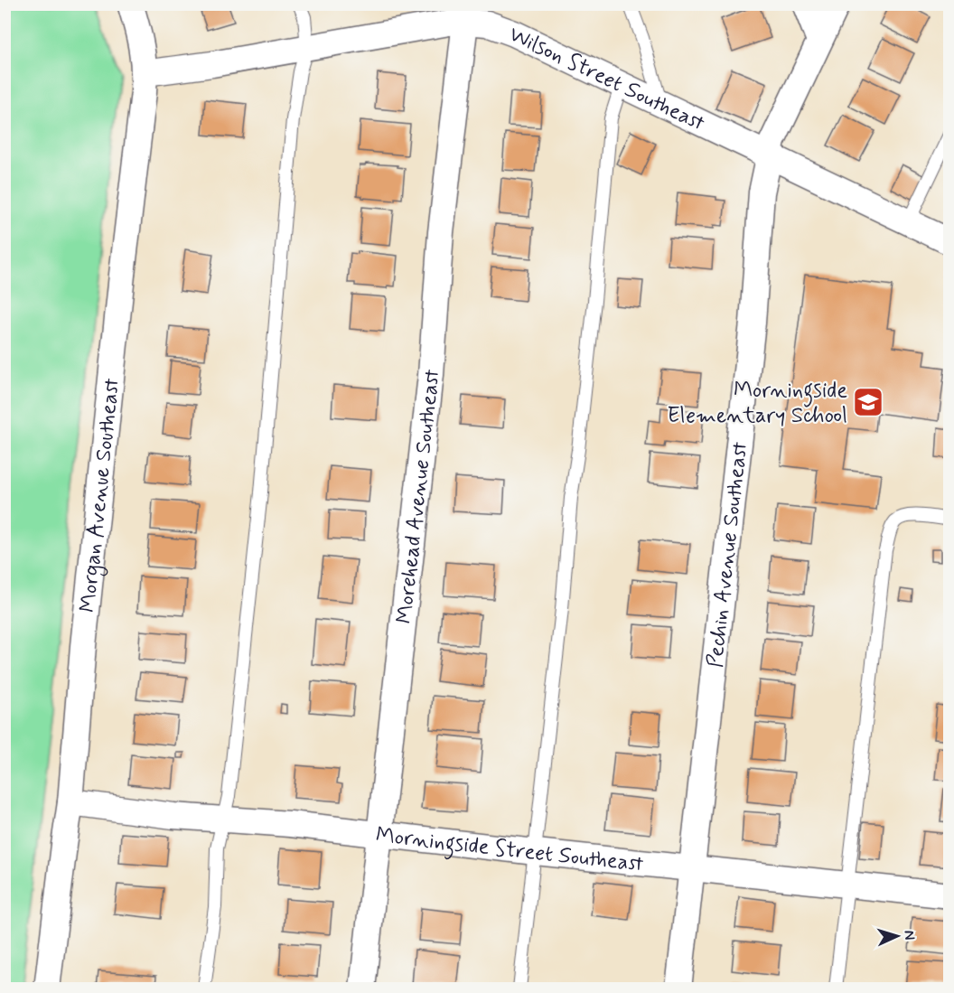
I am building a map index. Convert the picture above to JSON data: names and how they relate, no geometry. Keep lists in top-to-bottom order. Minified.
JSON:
{"streets":{"street":["Wilson Street Southeast","Morgan Avenue Southeast","Morehead Avenue Southeast","Pechin Avenue Southeast","Morningside Street Southeast"]},"crossings":[["Wilson Street Southeast","Morgan Avenue Southeast"],["Wilson Street Southeast","Morehead Avenue Southeast"],["Wilson Street Southeast","Pechin Avenue Southeast"],["Morgan Avenue Southeast","Morningside Street Southeast"],["Morehead Avenue Southeast","Morningside Street Southeast"],["Pechin Avenue Southeast","Morningside Street Southeast"]],"places":{"school or university":["Morningside Elementary School"]},"north":"right"}
